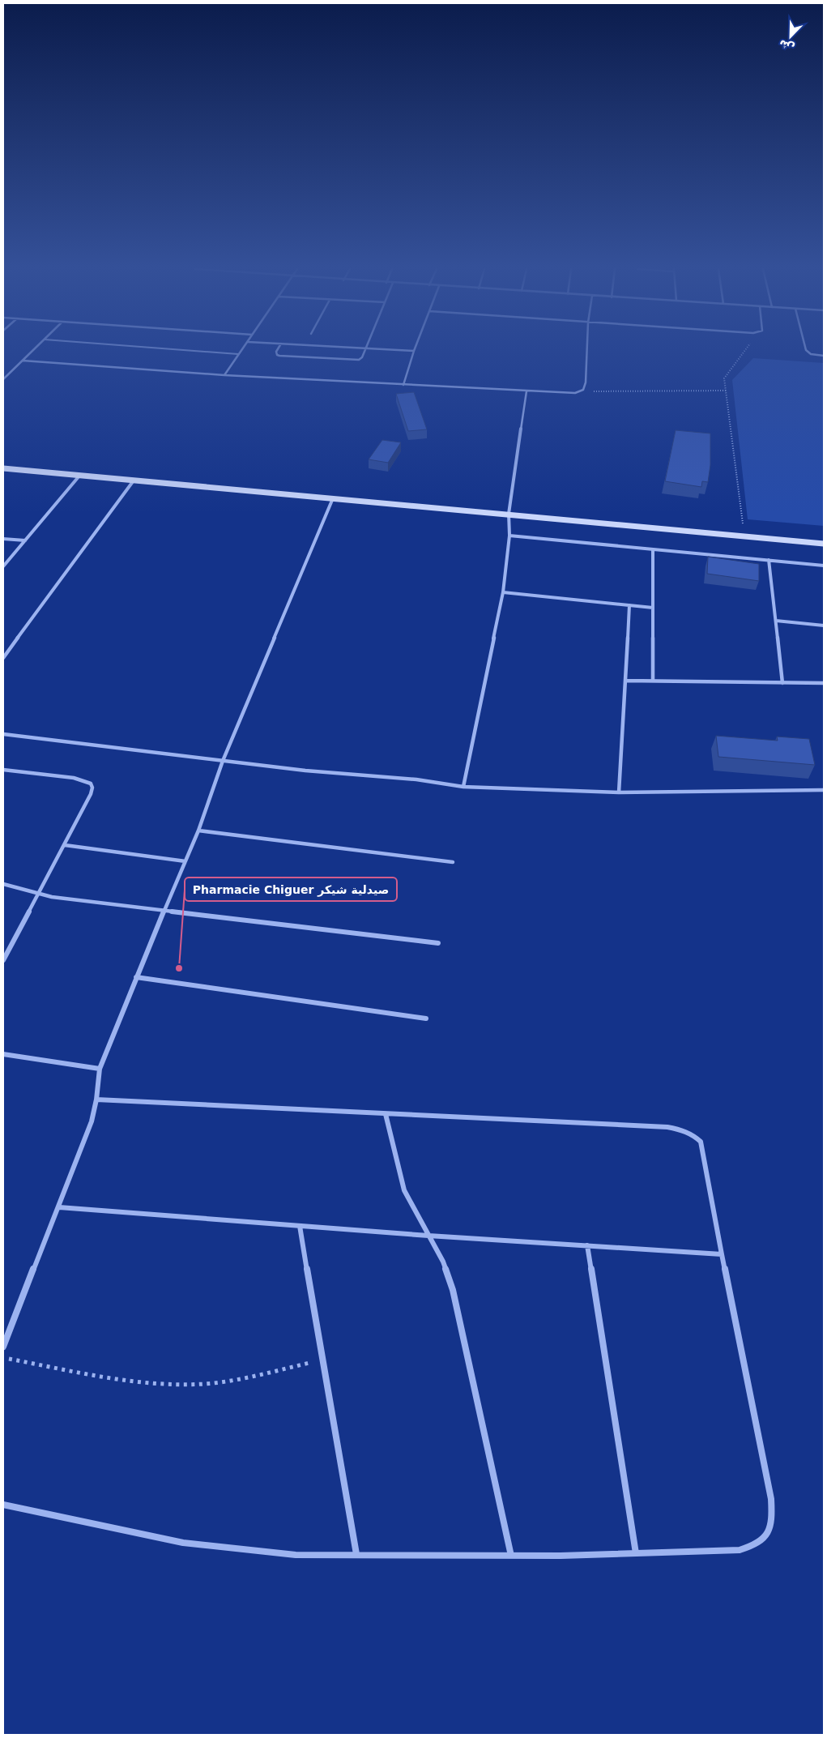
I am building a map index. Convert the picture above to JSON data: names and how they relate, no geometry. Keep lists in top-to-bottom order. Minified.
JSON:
{"places":["Pharmacie Chiguer صيدلية شيكر"],"north":"bottom left"}
